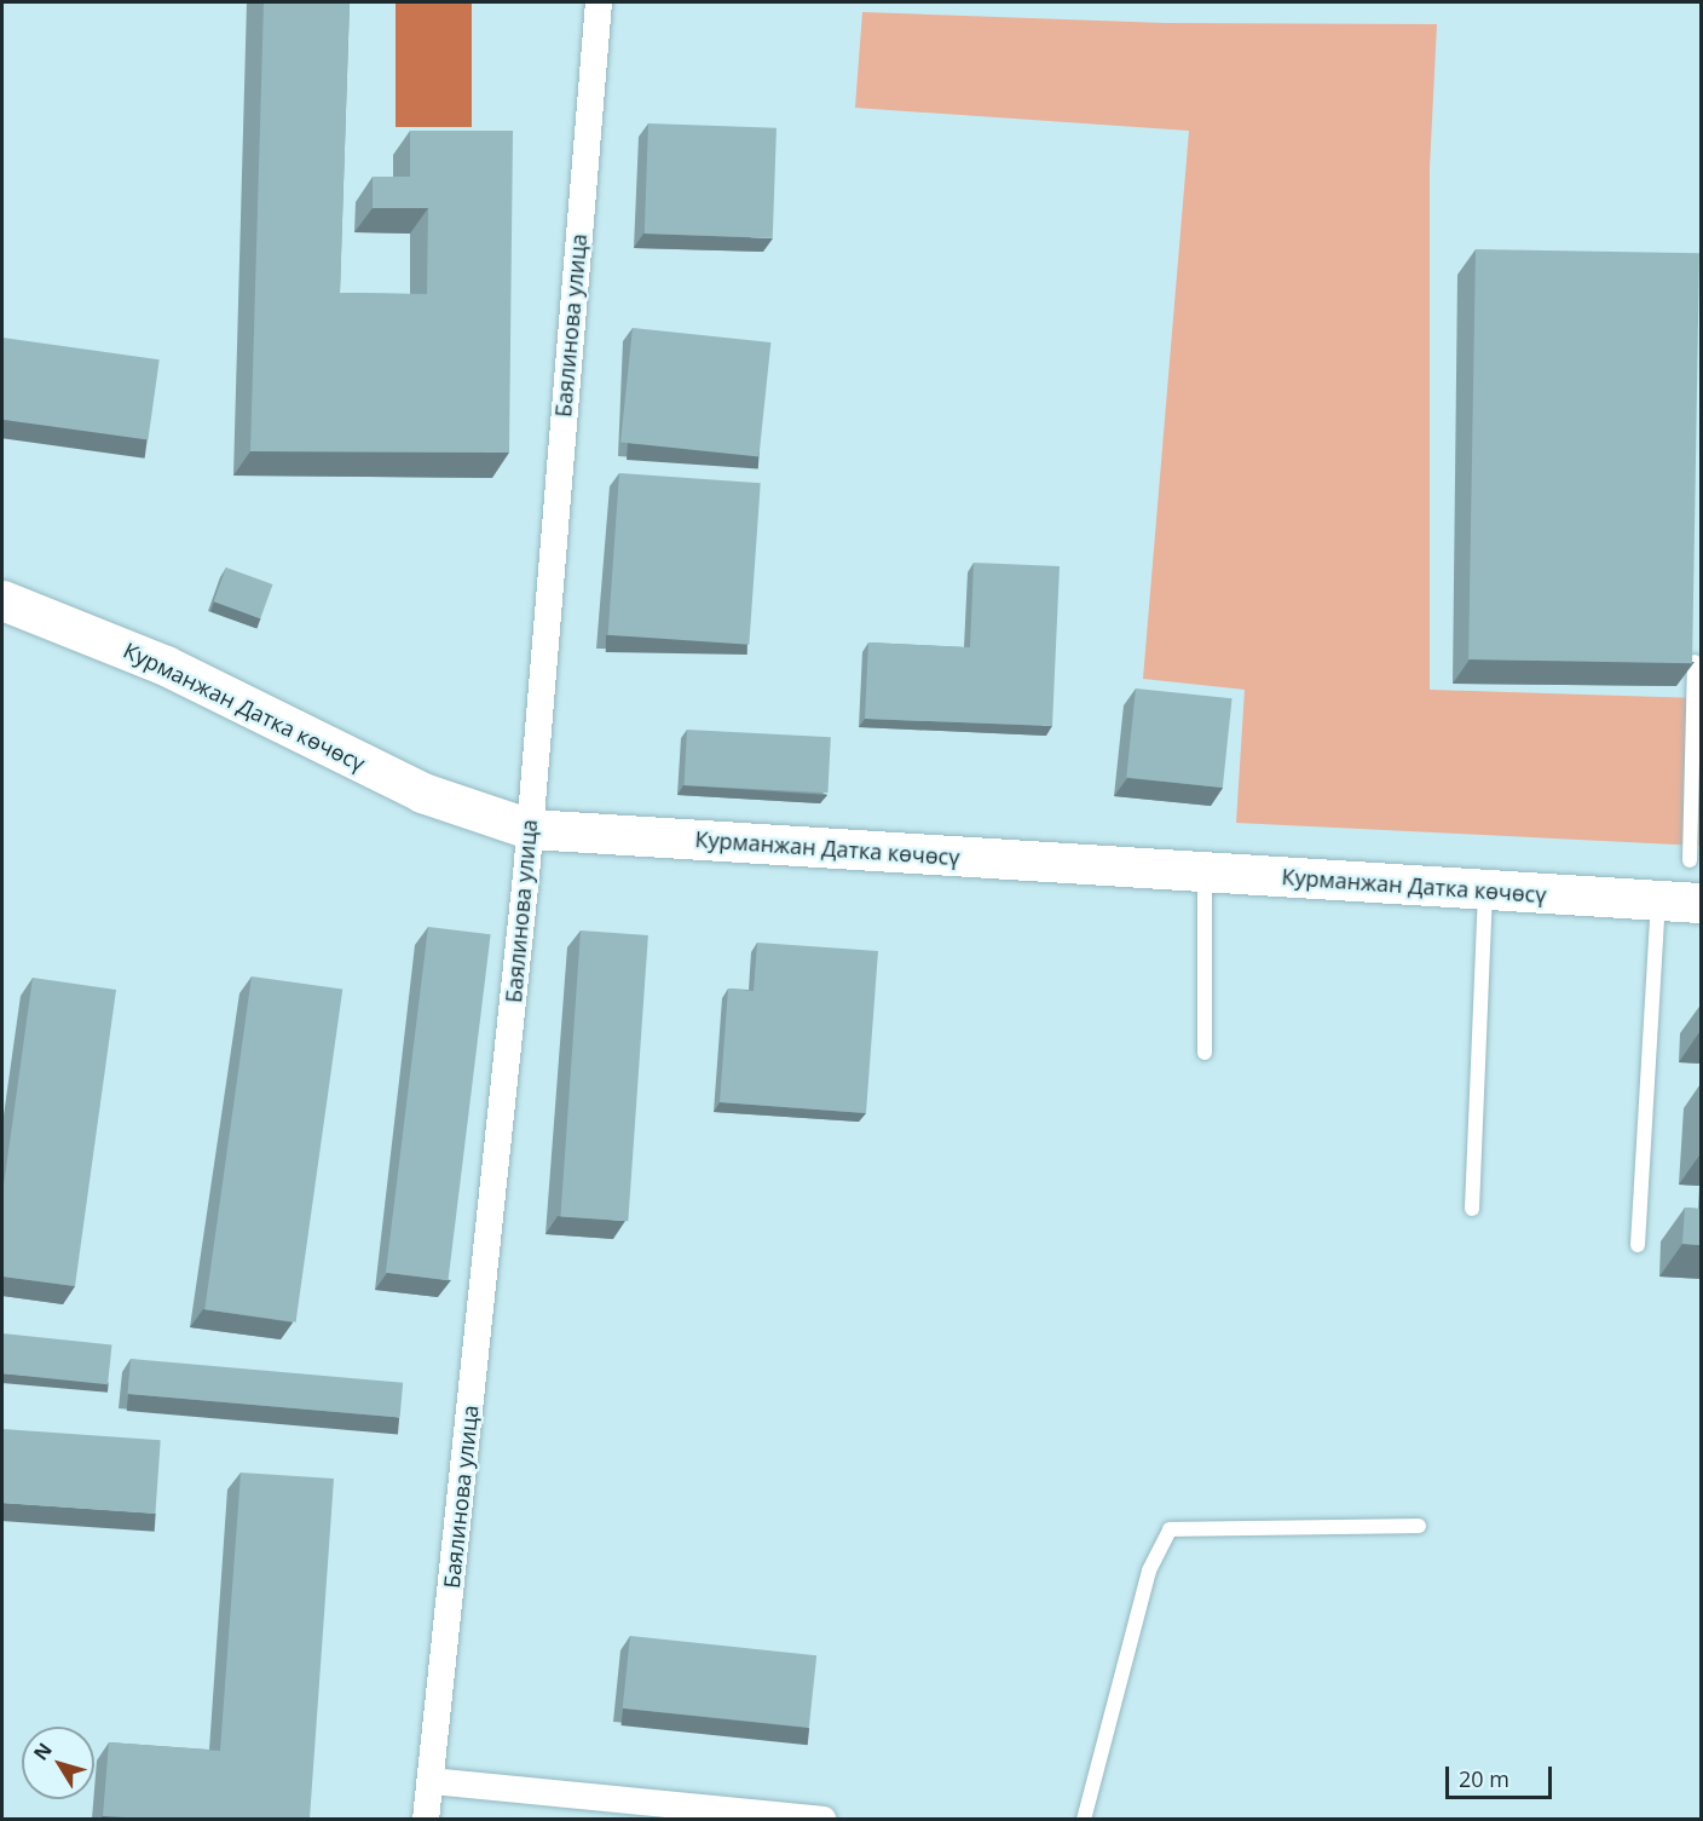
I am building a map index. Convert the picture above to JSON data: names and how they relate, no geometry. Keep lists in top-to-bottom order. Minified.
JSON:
{"streets":{"main road":["Курманжан Датка көчөсү"],"street":["Баялинова улица"]},"crossings":[["Баялинова улица","Курманжан Датка көчөсү"]],"scale_bar":"20 m","north":"top left"}
